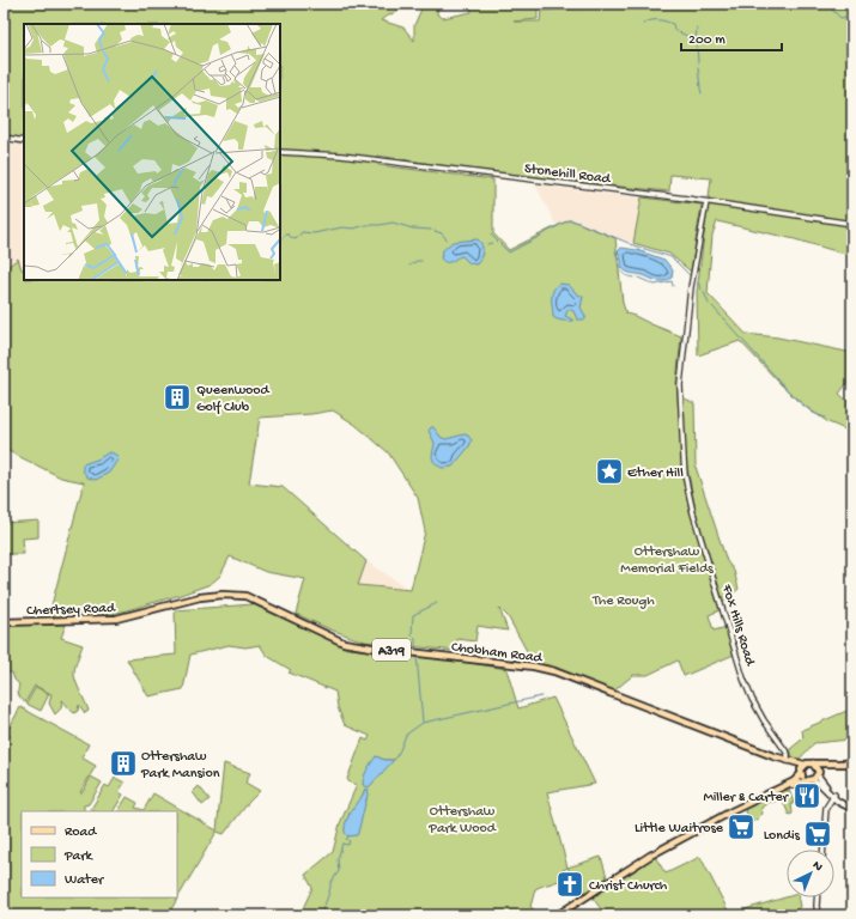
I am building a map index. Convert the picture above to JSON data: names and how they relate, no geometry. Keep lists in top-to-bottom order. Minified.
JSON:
{"streets":{"main road":["Chertsey Road","A319","Chobham Road"],"street":["Stonehill Road","Fox Hills Road"]},"crossings":[["Stonehill Road","Fox Hills Road"],["Chertsey Road","Chobham Road"],["Fox Hills Road","Chobham Road"]],"parks":["Ottershaw Memorial Fields","The Rough","Ottershaw Park Wood"],"places":{"building":["Queenwood Golf Club","Ottershaw Park Mansion"],"place":["Ether Hill"],"restaurant":["Miller & Carter"],"supermarket":["Little Waitrose","Londis"],"church":["Christ Church"]},"legend":["Road","Park","Water"],"scale_bar":"200 m","north":"top right"}
